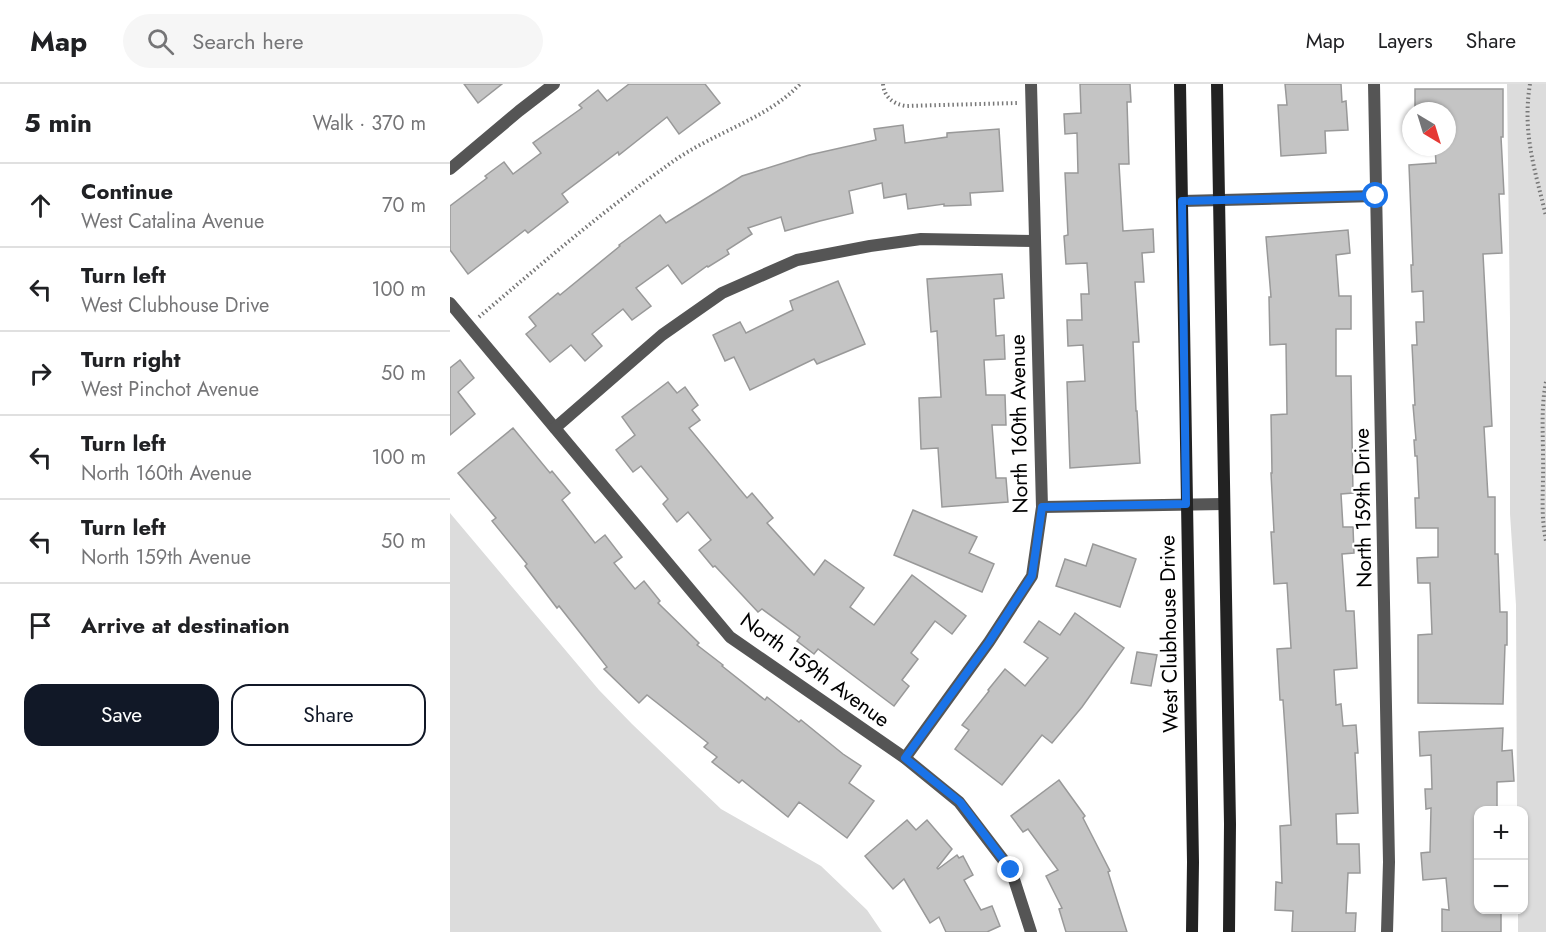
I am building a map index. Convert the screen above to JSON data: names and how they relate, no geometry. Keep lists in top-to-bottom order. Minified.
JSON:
{"streets":{"street":["North 160th Avenue","North 159th Drive","West Clubhouse Drive","North 159th Avenue"]},"crossings":[["North 160th Avenue","North 159th Avenue"]],"north":"bottom right","page":{"header":"Map","search":"Search here","nav":["Map","Layers","Share"],"heading":["5 min","Walk · 370 m"],"list":[["Continue","West Catalina Avenue","70 m"],["Turn left","West Clubhouse Drive","100 m"],["Turn right","West Pinchot Avenue","50 m"],["Turn left","North 160th Avenue","100 m"],["Turn left","North 159th Avenue","50 m"],"Arrive at destination"],"buttons":["Save","Share"],"map_buttons":["+","−"]}}
